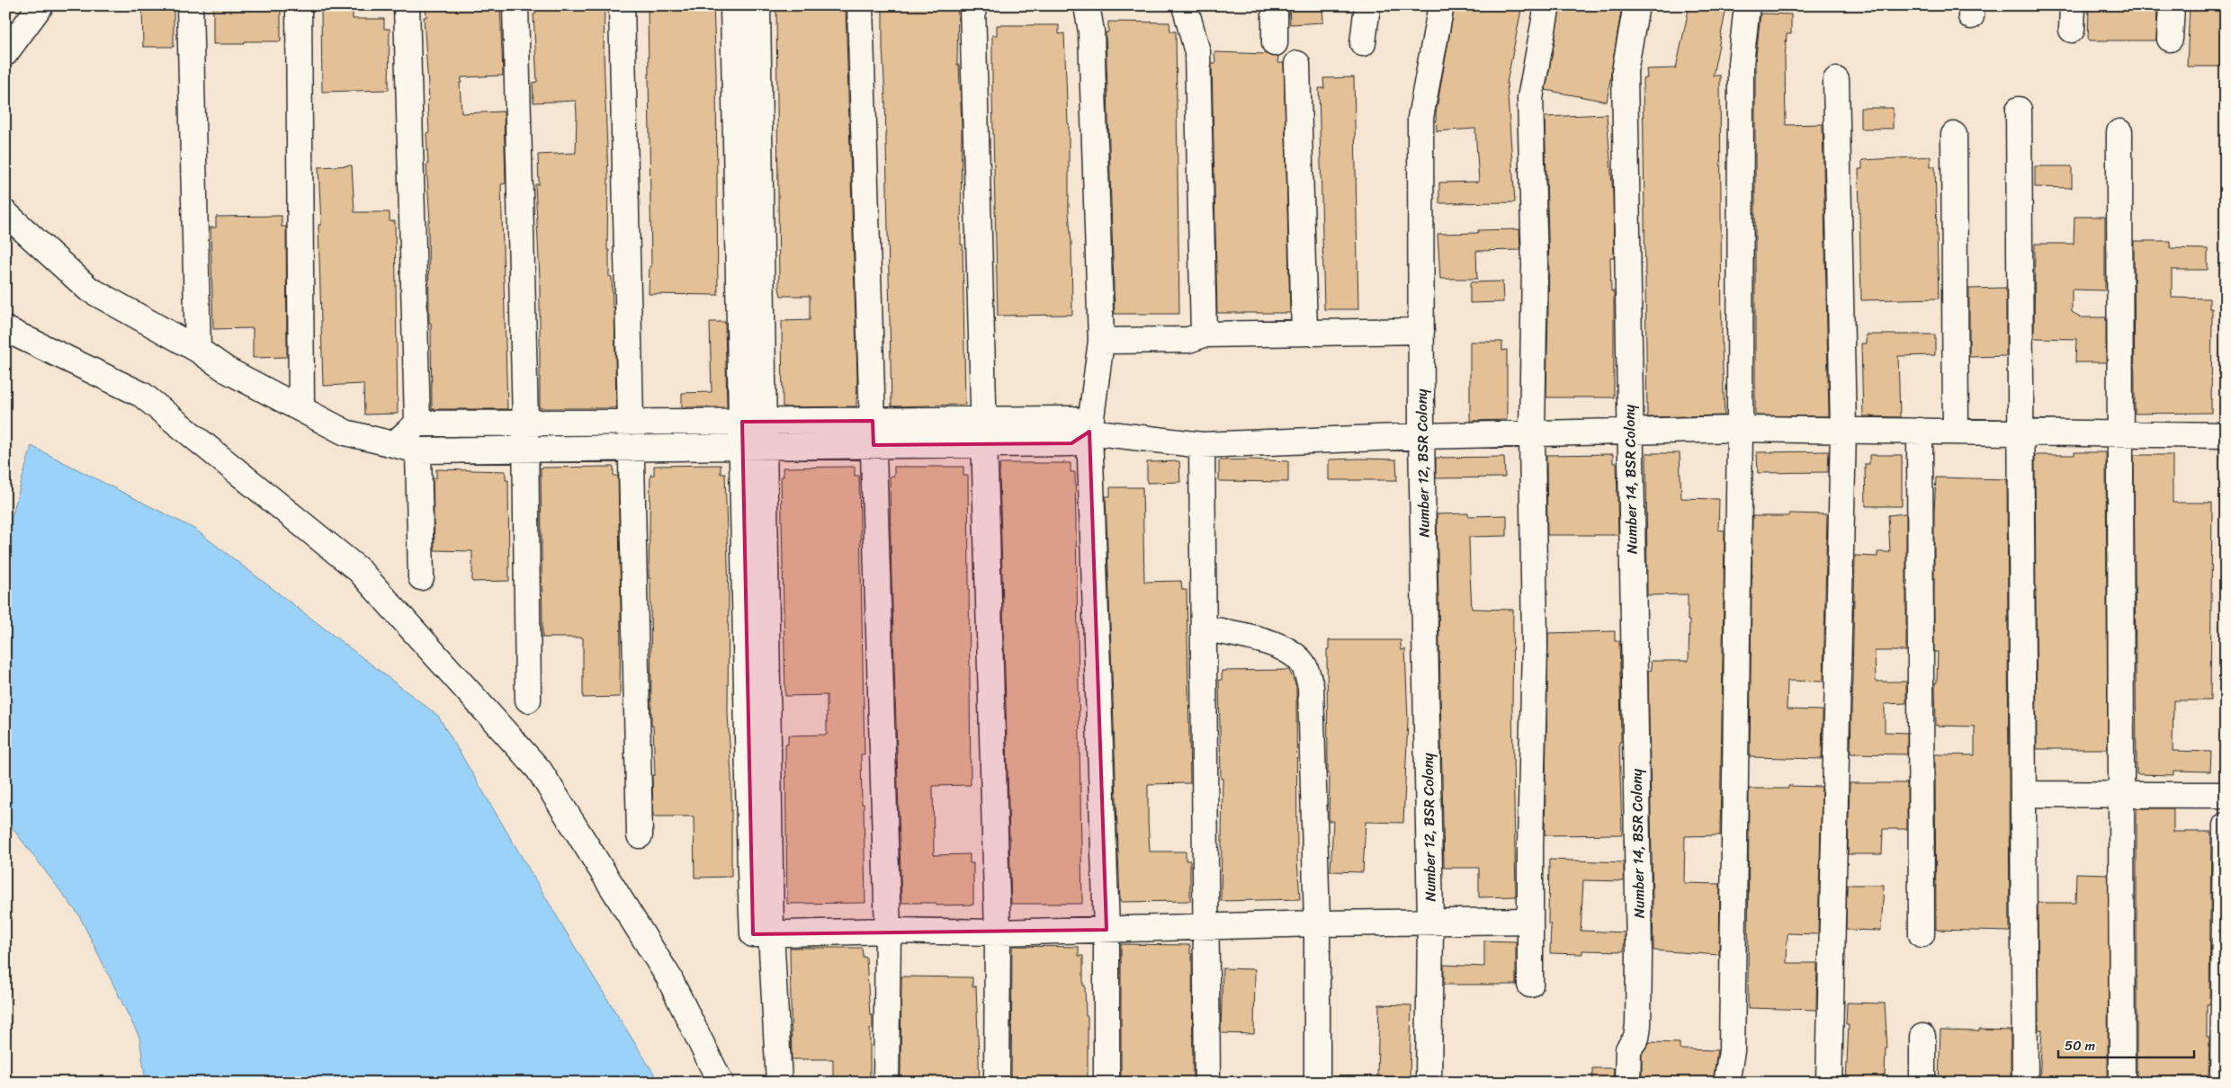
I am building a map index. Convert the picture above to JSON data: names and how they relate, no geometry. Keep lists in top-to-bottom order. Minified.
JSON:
{"streets":{"street":["Number 12, BSR Colony","Number 14, BSR Colony"]},"scale_bar":"50 m"}
